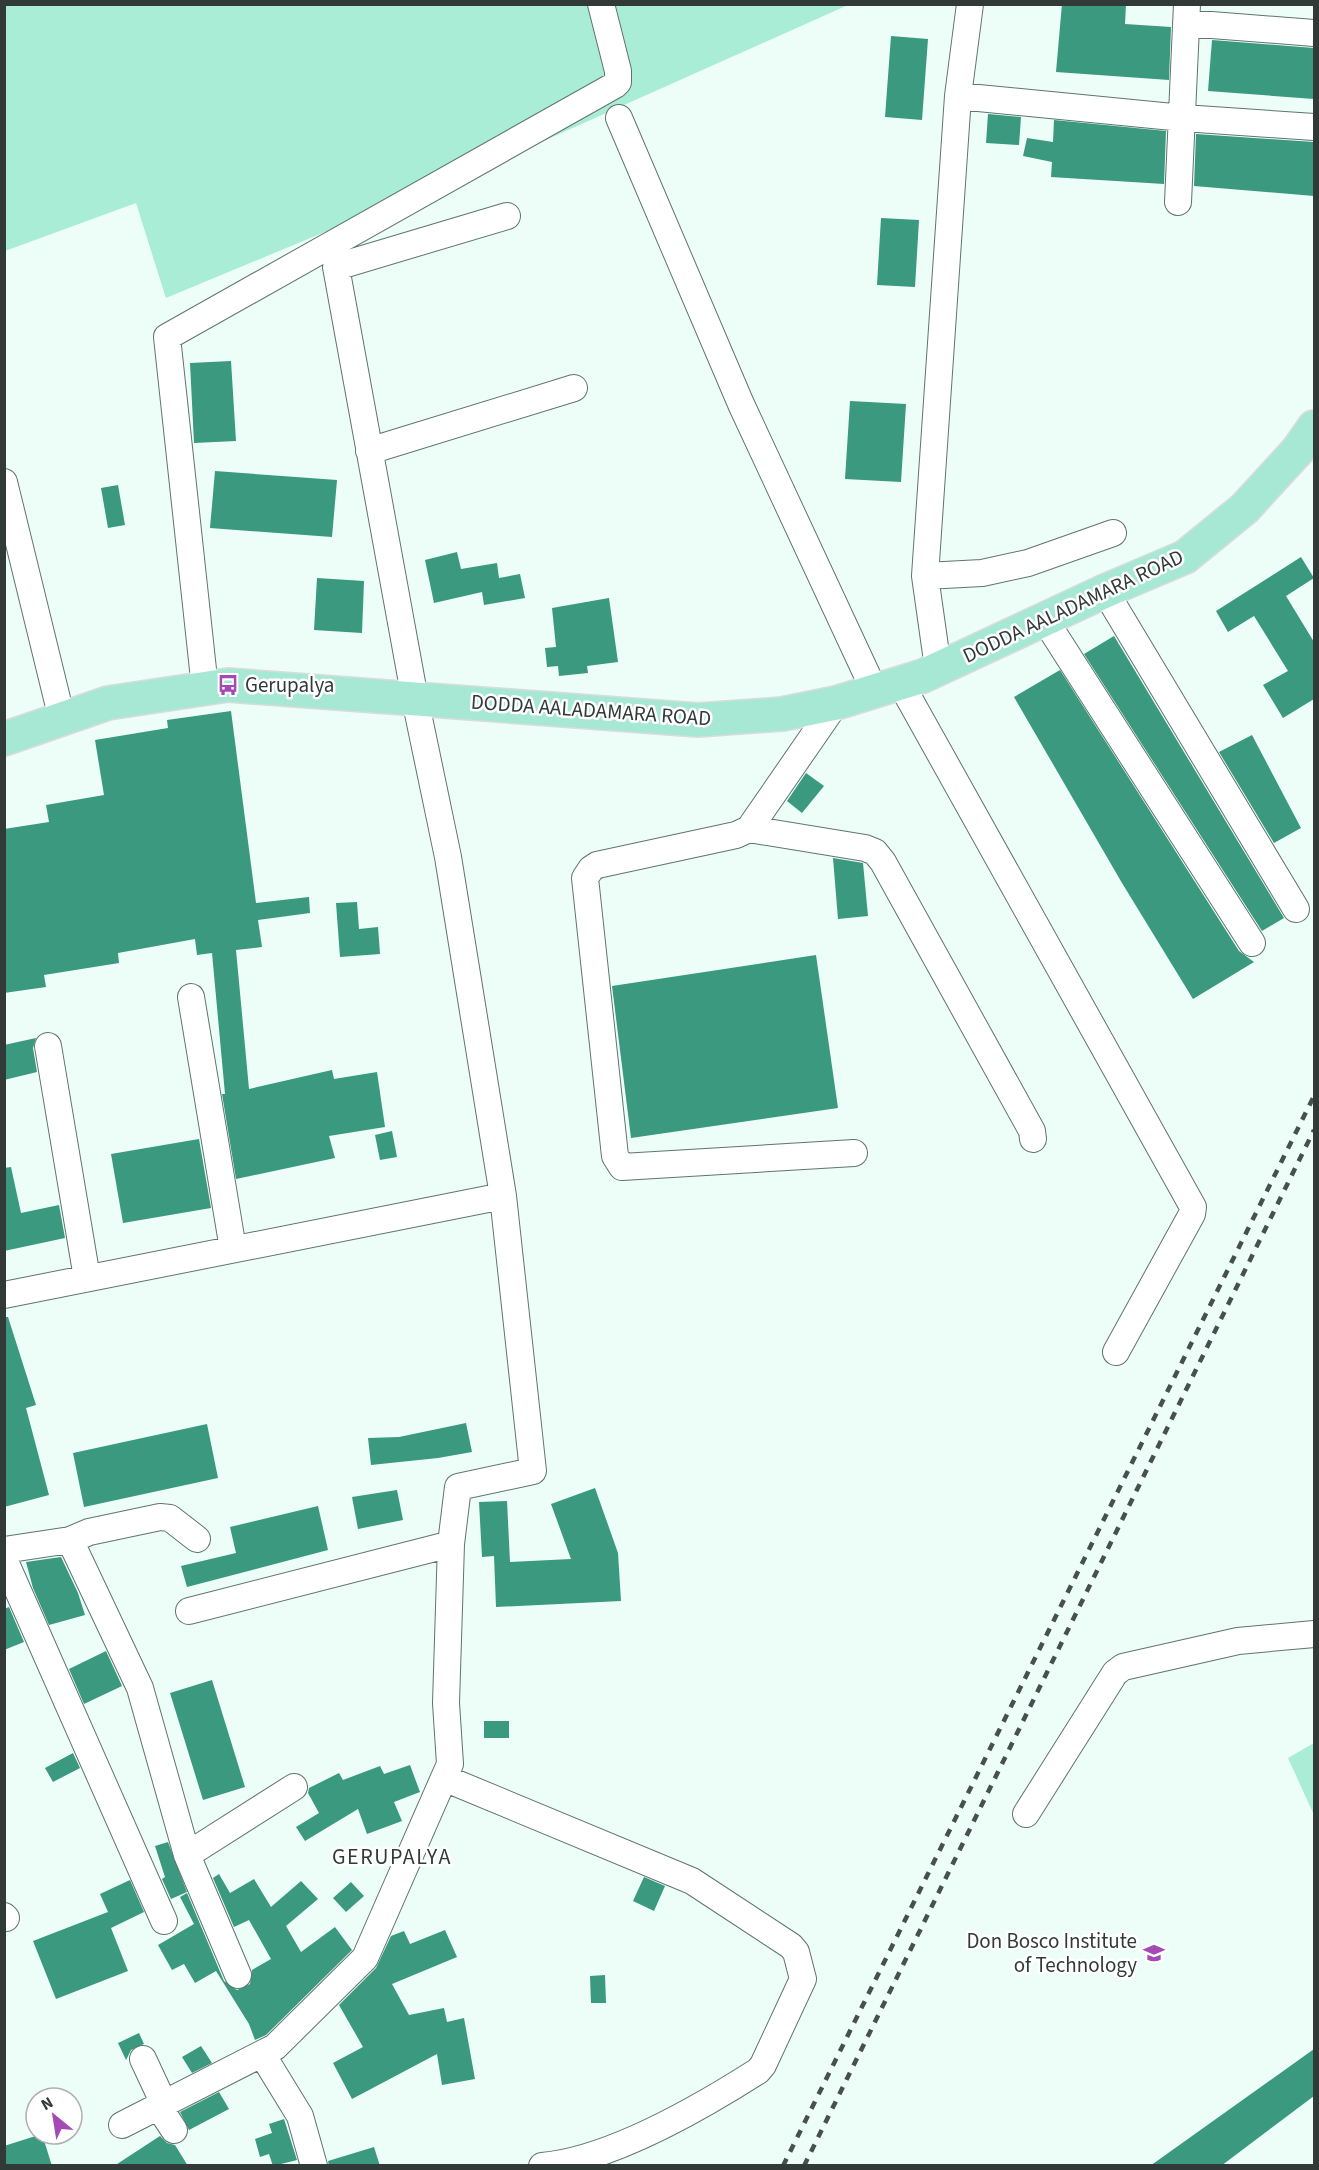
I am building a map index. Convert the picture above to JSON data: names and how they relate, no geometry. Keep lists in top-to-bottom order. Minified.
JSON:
{"streets":{"main road":["DODDA AALADAMARA ROAD"]},"districts":["GERUPALYA"],"places":{"bus stop":["Gerupalya"],"school or university":["Don Bosco Institute of Technology"]},"north":"top left"}
